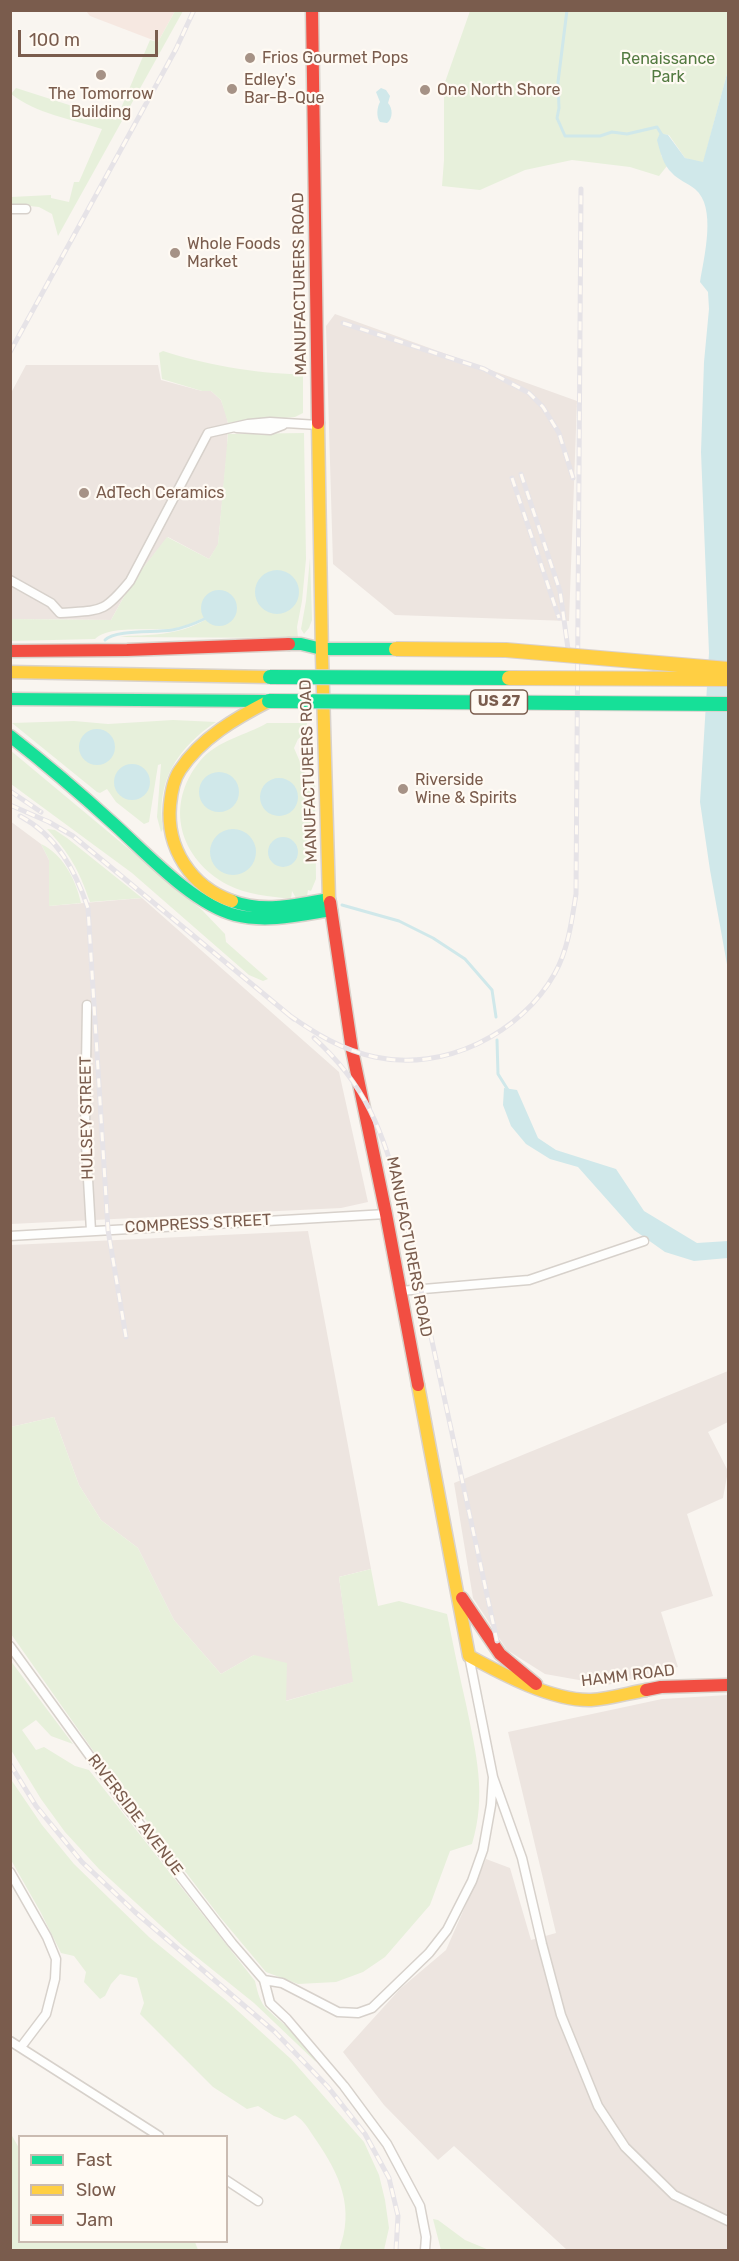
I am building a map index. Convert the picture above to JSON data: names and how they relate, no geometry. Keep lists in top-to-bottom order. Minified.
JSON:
{"streets":{"main road":["MANUFACTURERS ROAD","US 27","HAMM ROAD"],"street":["HULSEY STREET","COMPRESS STREET","RIVERSIDE AVENUE"]},"crossings":[["MANUFACTURERS ROAD","COMPRESS STREET"],["MANUFACTURERS ROAD","HAMM ROAD"],["MANUFACTURERS ROAD","RIVERSIDE AVENUE"],["HULSEY STREET","COMPRESS STREET"]],"parks":["Renaissance Park"],"places":["Frios Gourmet Pops","The Tomorrow Building","Edley's Bar-B-Que","One North Shore","Whole Foods Market","AdTech Ceramics","Riverside Wine & Spirits"],"legend":["Fast","Slow","Jam"],"scale_bar":"100 m"}
